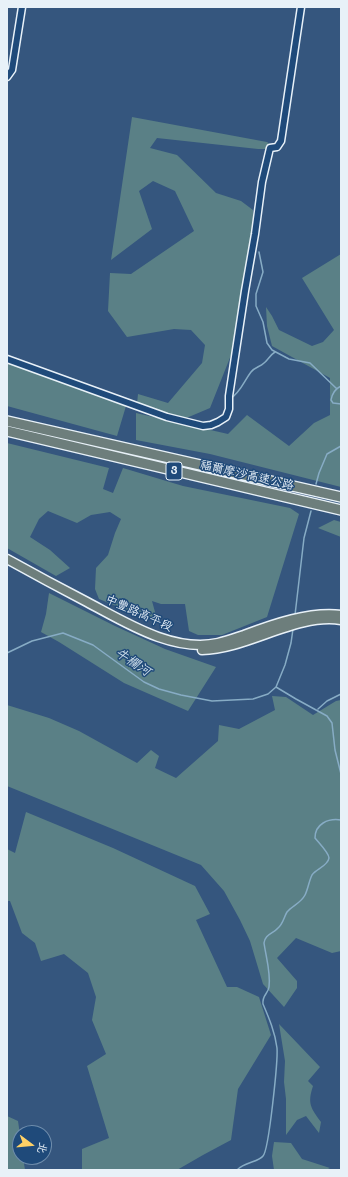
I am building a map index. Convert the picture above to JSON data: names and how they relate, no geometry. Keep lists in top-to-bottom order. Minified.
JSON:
{"streets":{"highway":["3","福爾摩沙高速公路"],"main road":["中豐路高平段"]},"water":["牛欄河"],"north":"right"}
